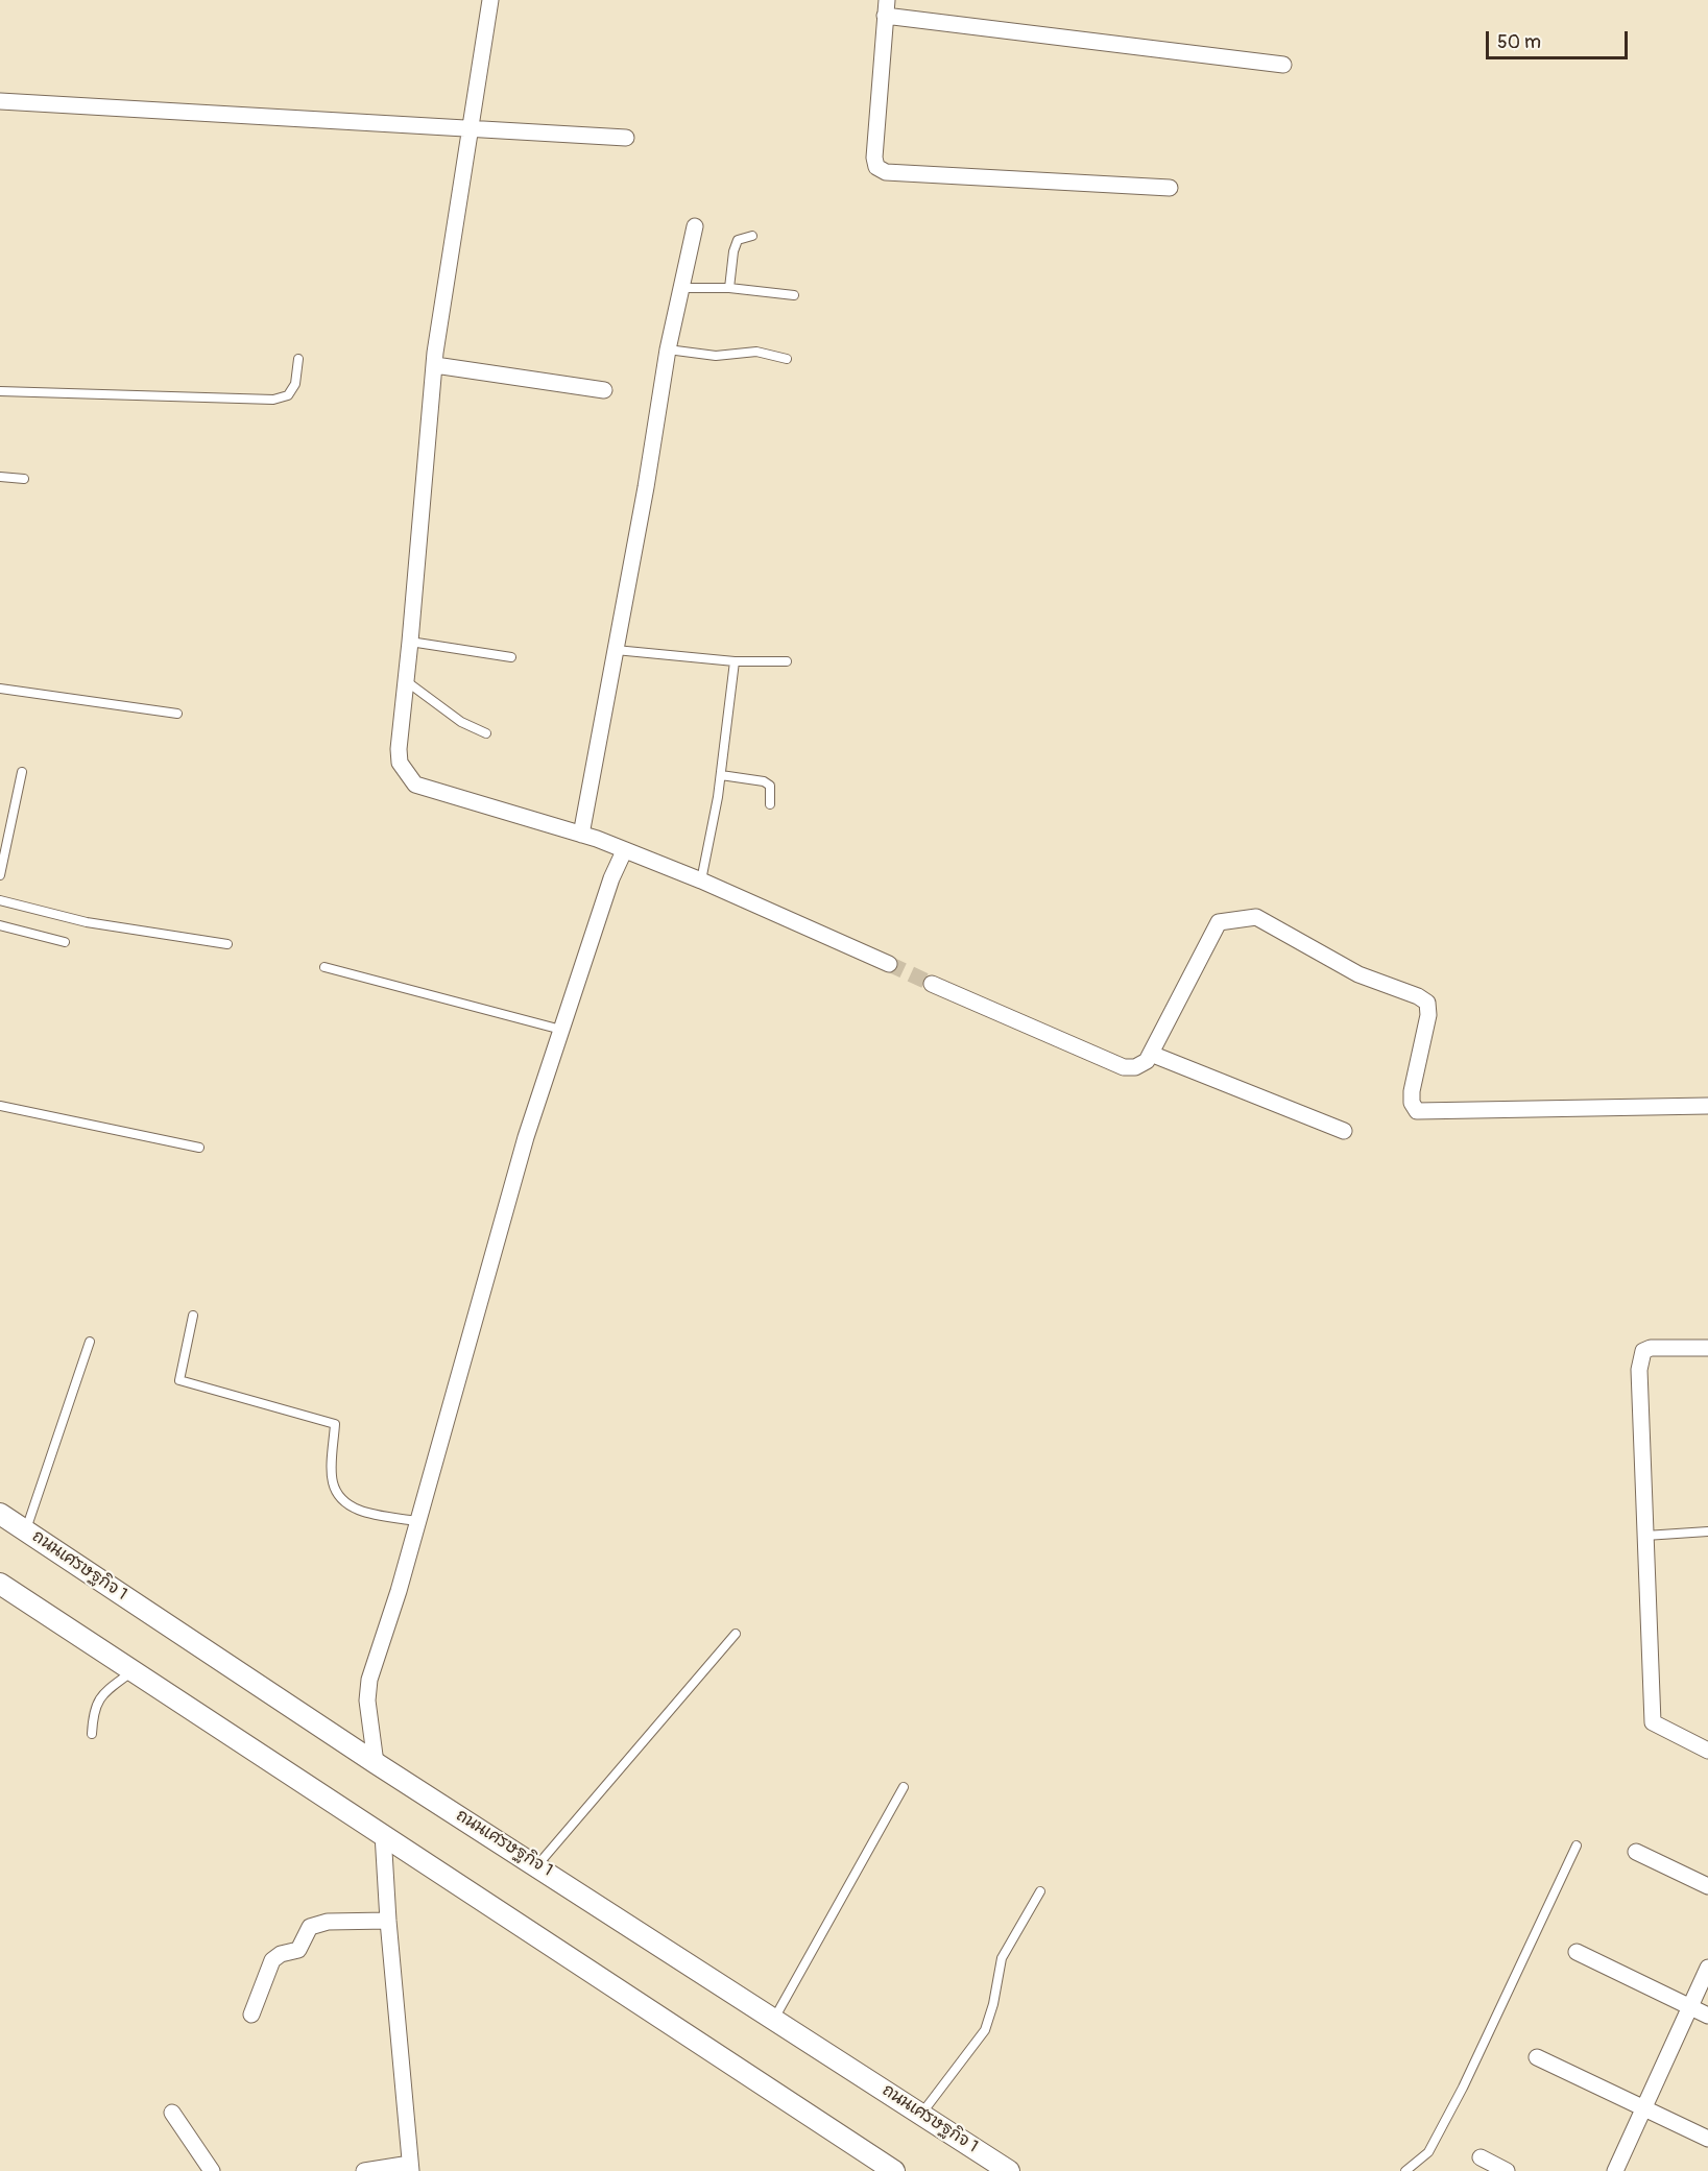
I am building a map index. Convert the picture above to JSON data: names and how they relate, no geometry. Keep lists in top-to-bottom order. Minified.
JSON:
{"streets":{"main road":["ถนนเศรษฐกิจ 1"]},"scale_bar":"50 m"}
